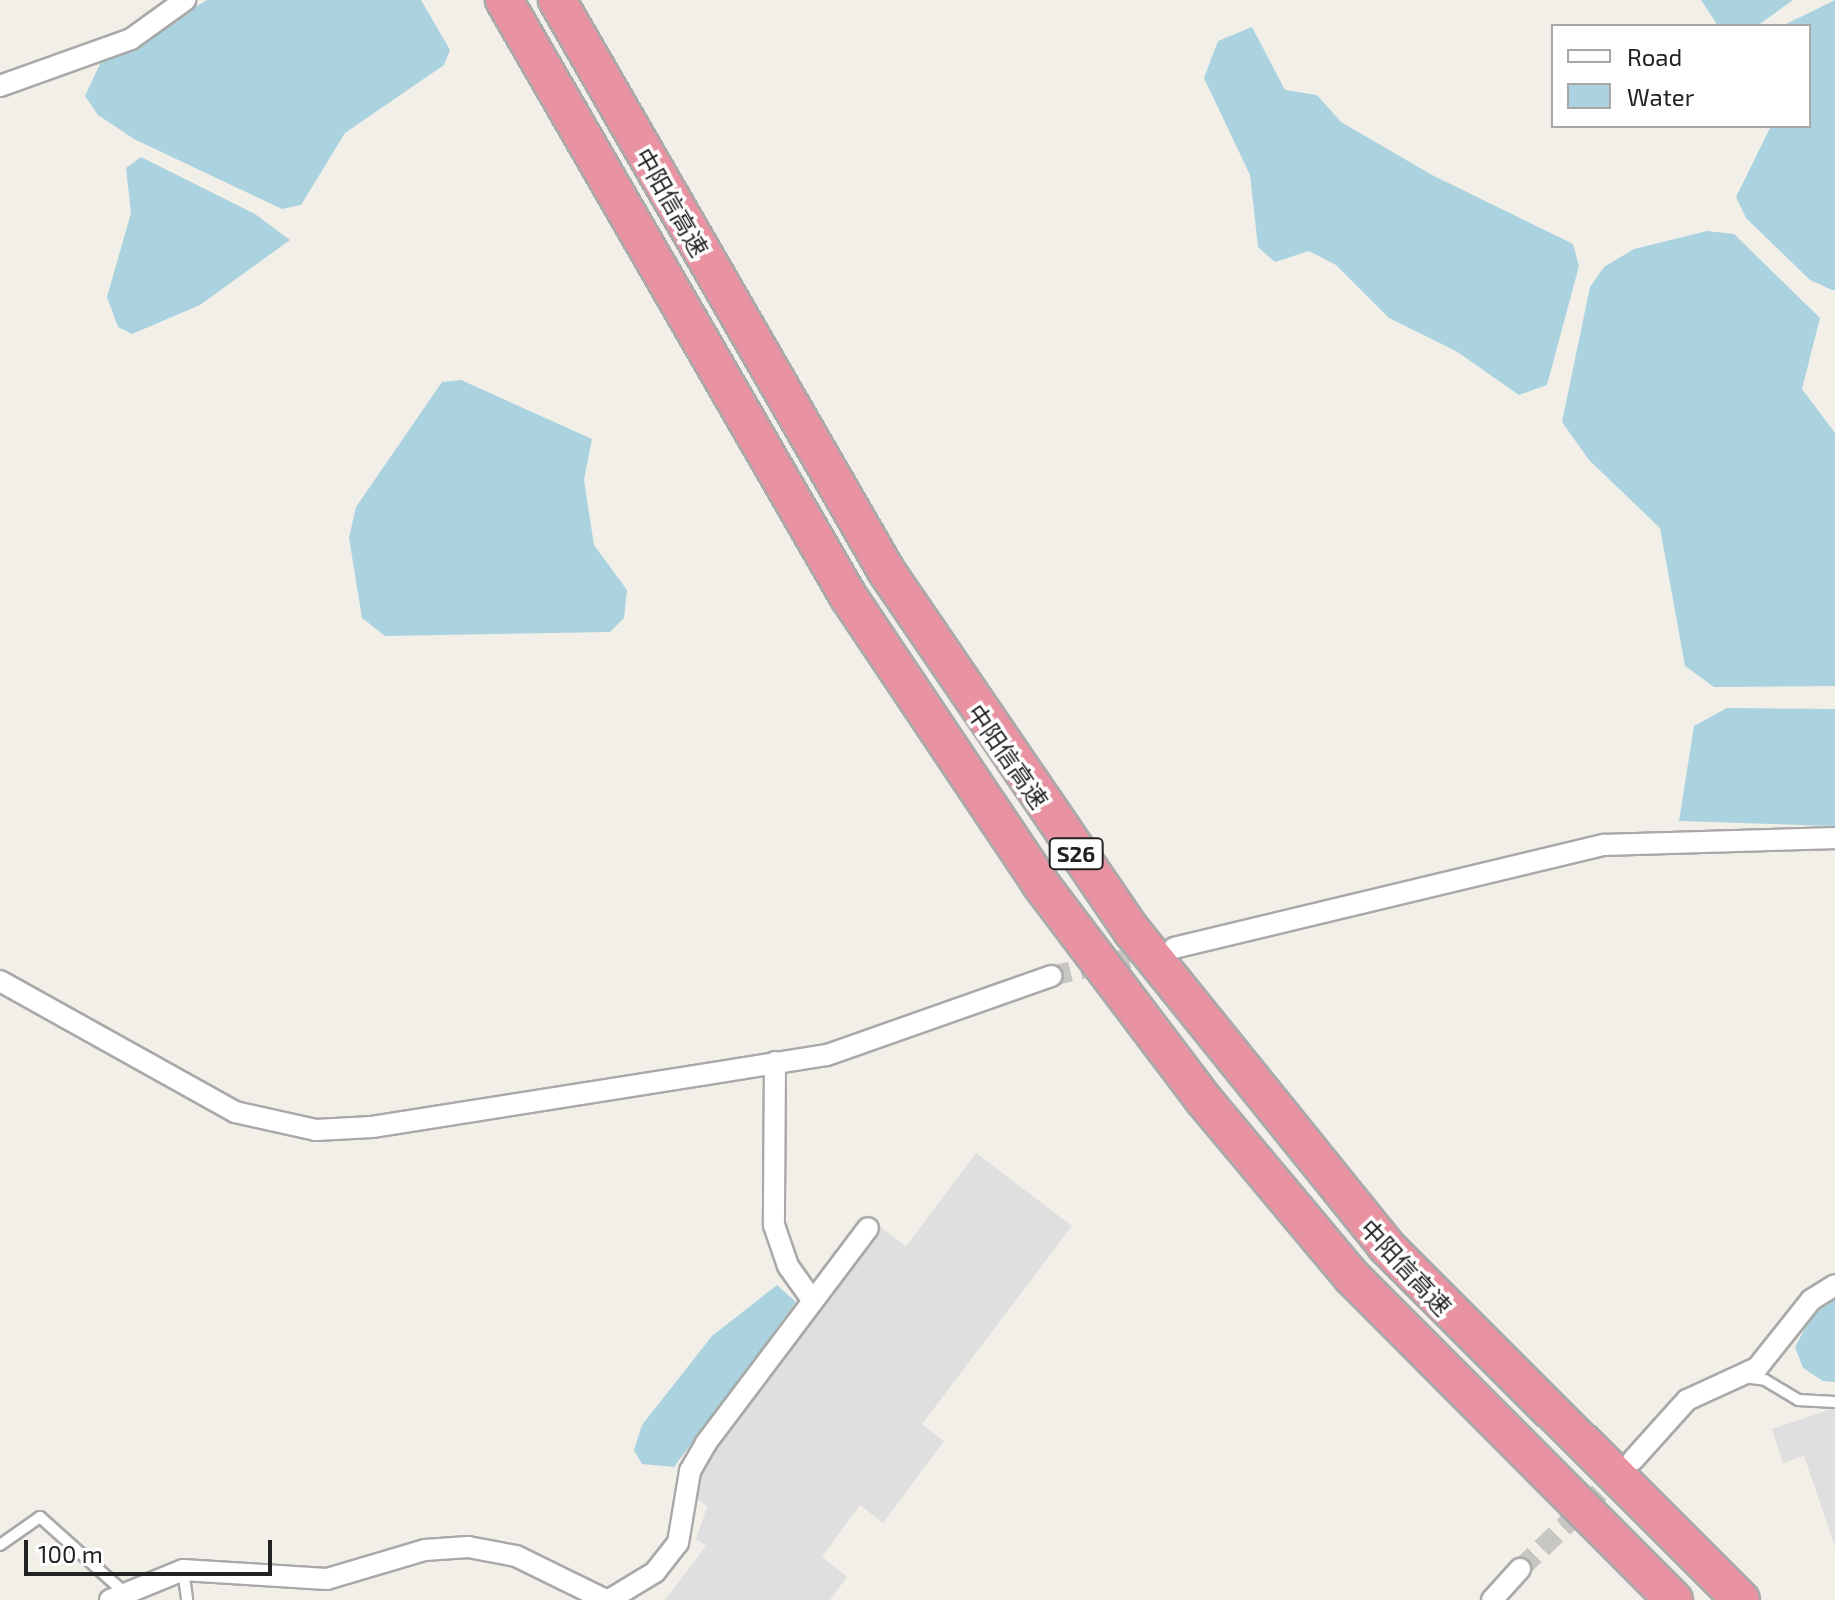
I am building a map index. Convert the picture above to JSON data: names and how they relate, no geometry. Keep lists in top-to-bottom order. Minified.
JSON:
{"streets":{"highway":["中阳信高速","S26"]},"legend":["Road","Water"],"scale_bar":"100 m"}
